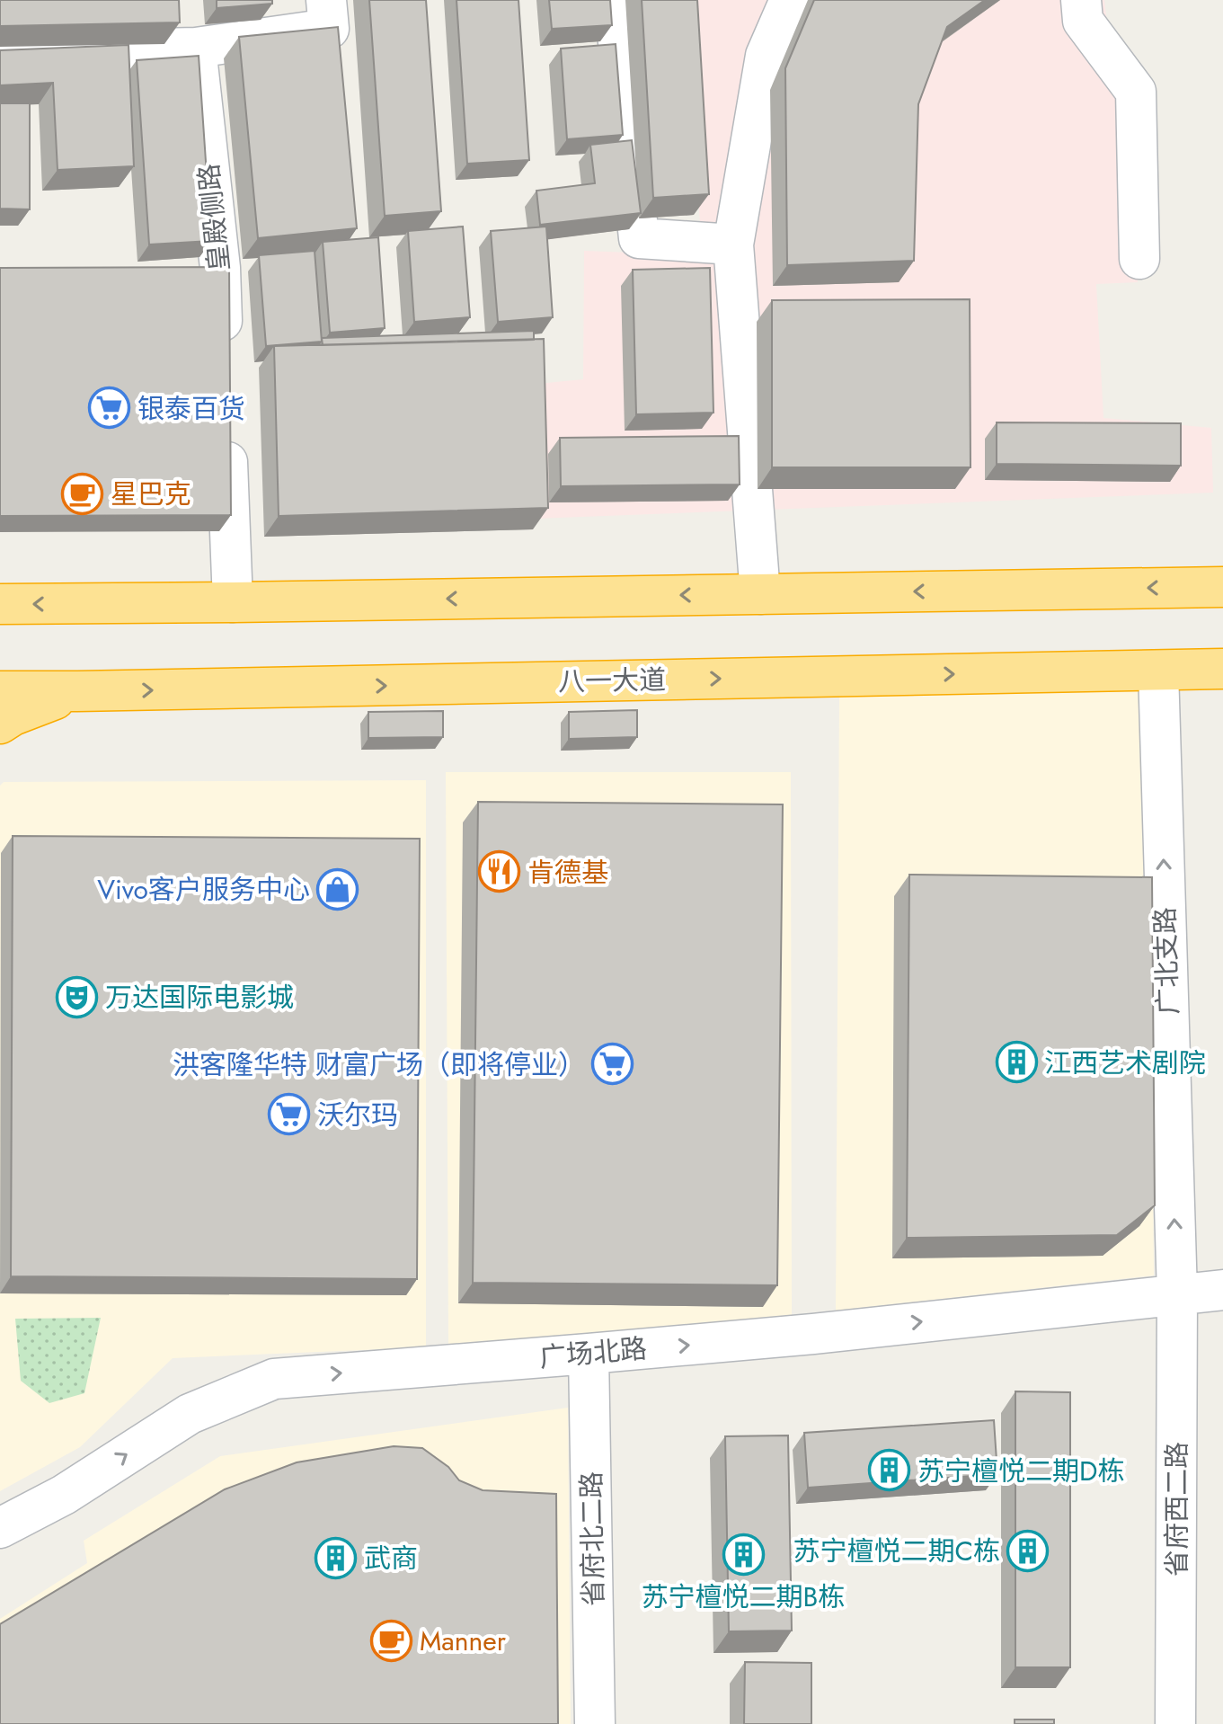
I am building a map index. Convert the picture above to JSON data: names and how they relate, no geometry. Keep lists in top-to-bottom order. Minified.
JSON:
{"streets":{"highway":["八一大道"],"street":["皇殿侧路","广北支路","广场北路","省府西二路","省府北二路"]},"crossings":[["八一大道","广北支路"],["广北支路","广场北路"],["广北支路","省府西二路"],["广场北路","省府西二路"],["广场北路","省府北二路"]],"one_way":["广北支路","广场北路"],"places":{"supermarket":["银泰百货","洪客隆华特 财富广场（即将停业）","沃尔玛"],"cafe":["星巴克","Manner"],"restaurant":["肯德基"],"shop":["Vivo客户服务中心"],"theatre":["万达国际电影城"],"building":["江西艺术剧院","苏宁檀悦二期D栋","苏宁檀悦二期C栋","苏宁檀悦二期B栋","武商"]}}
